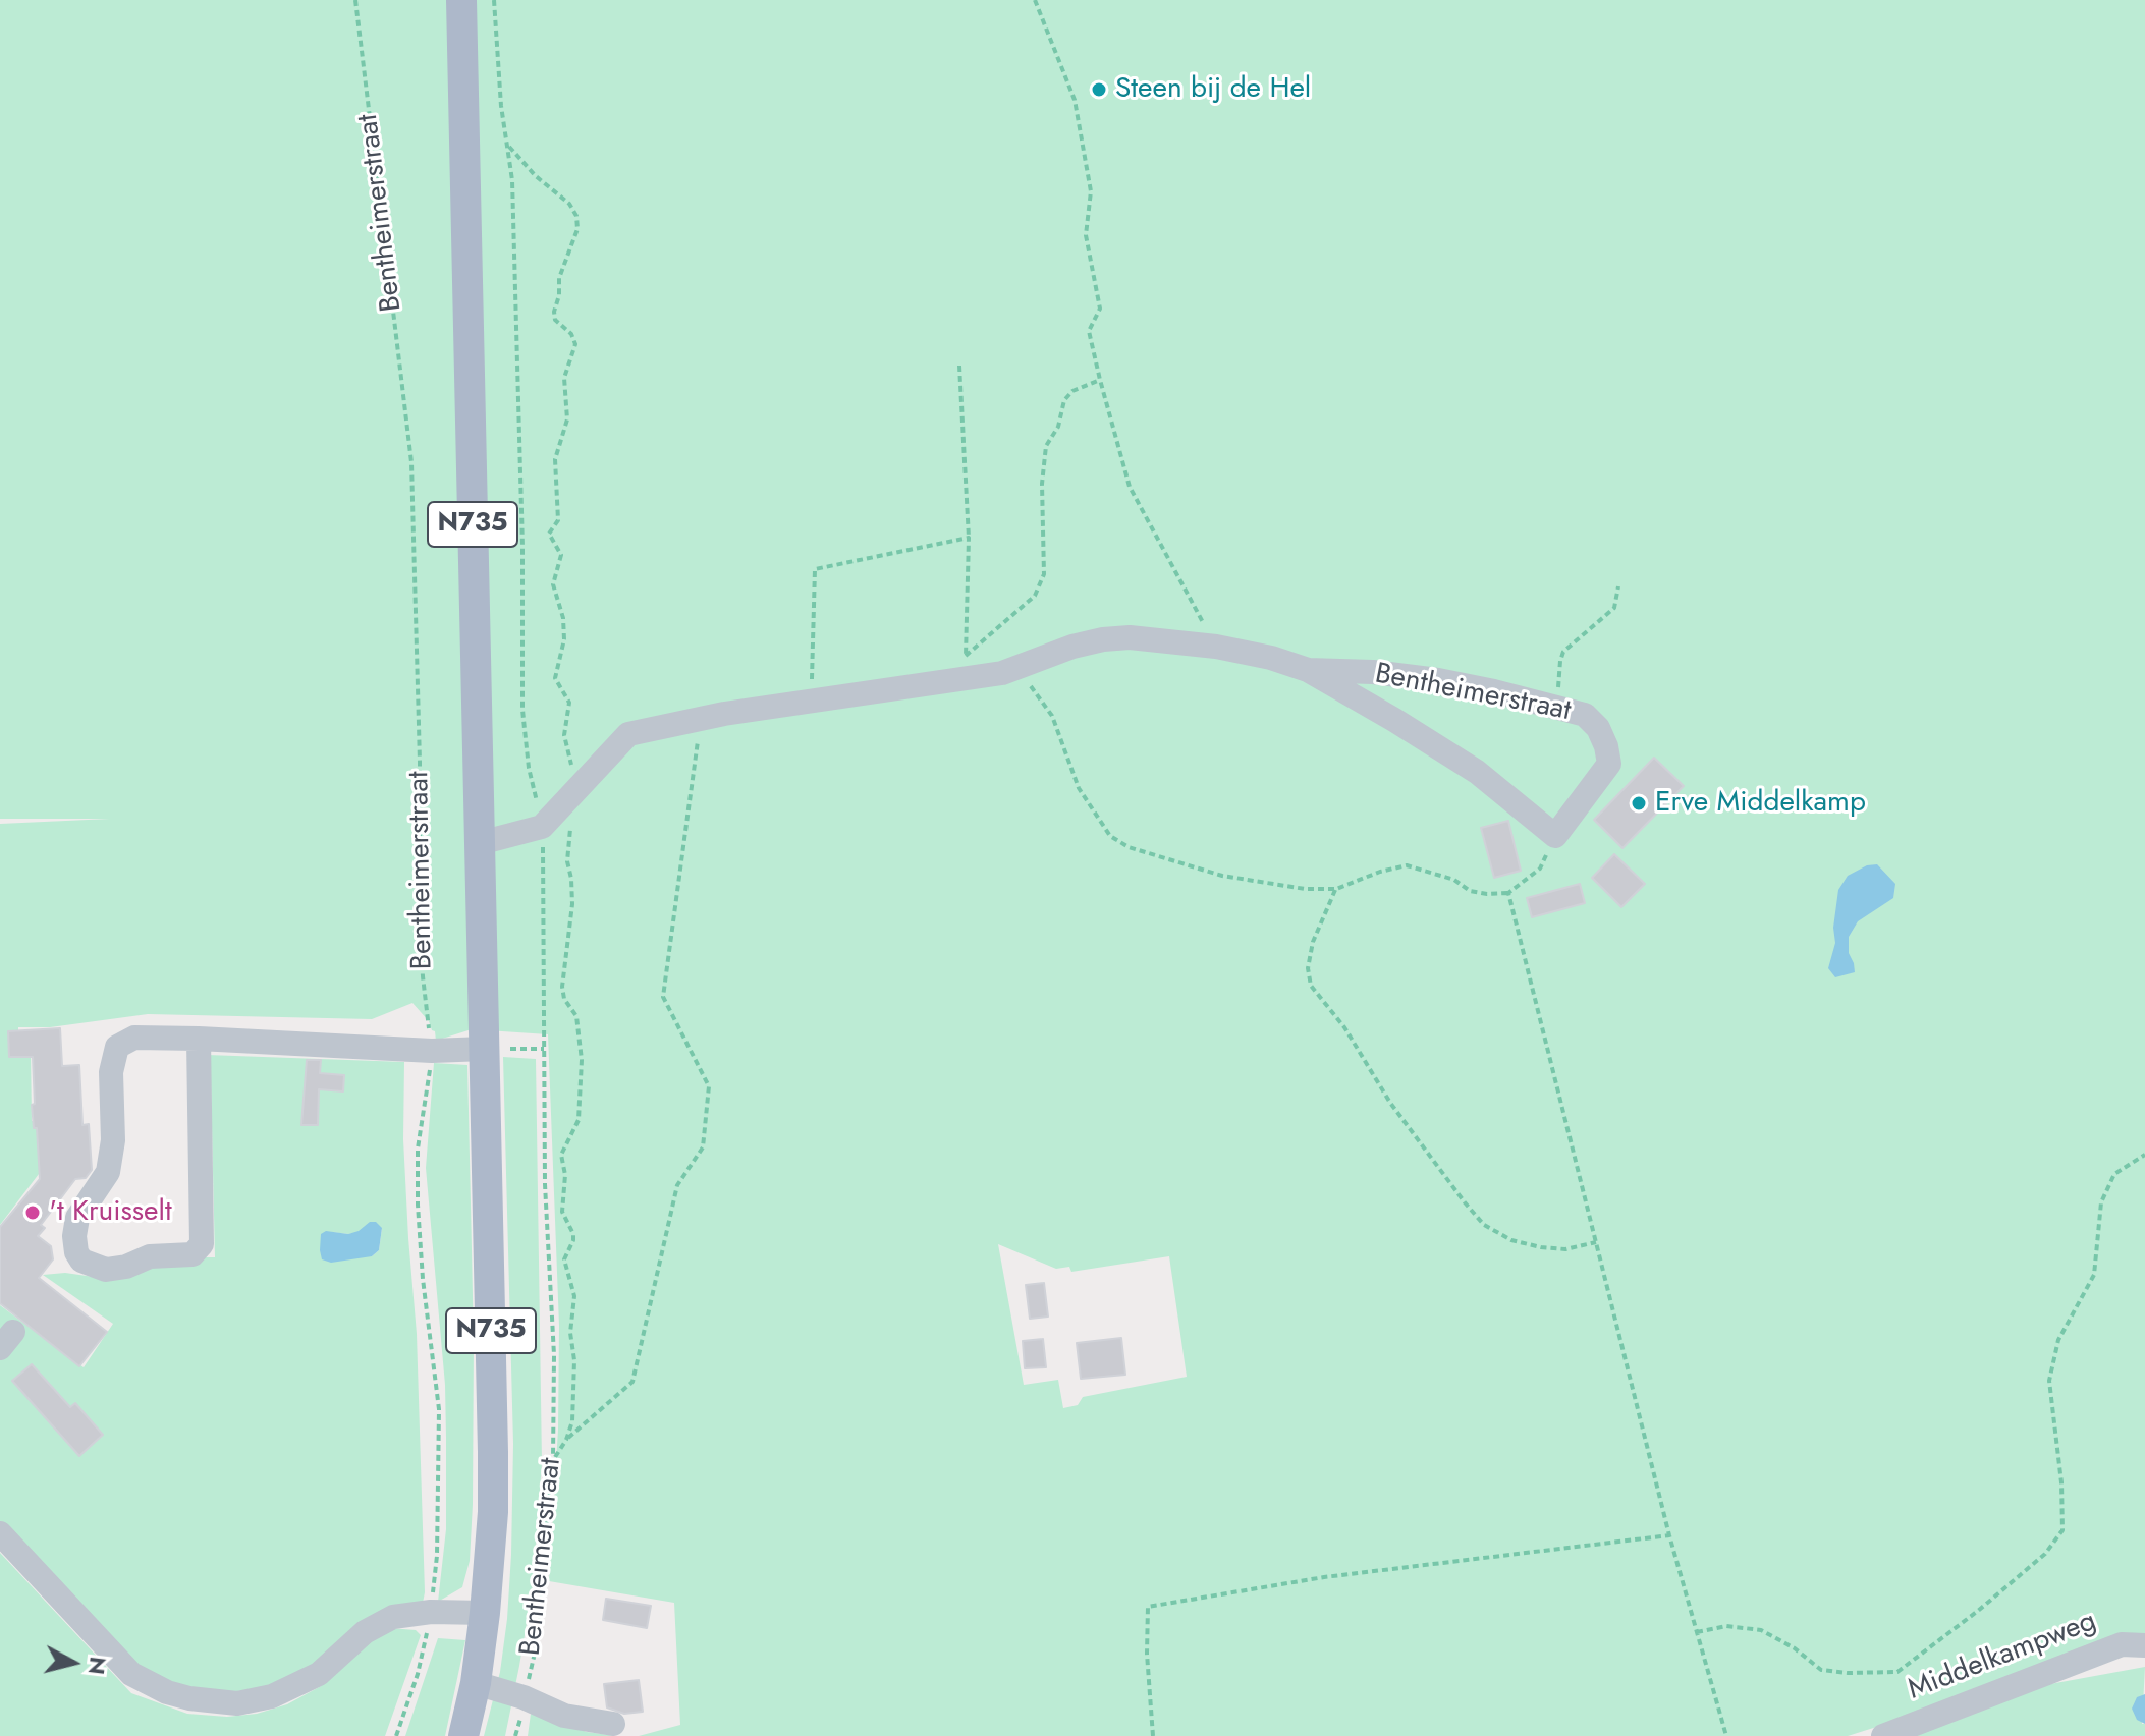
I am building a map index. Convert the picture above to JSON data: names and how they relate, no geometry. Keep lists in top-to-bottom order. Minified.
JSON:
{"streets":{"main road":["Bentheimerstraat","N735"],"street":["Middelkampweg"]},"places":["Steen bij de Hel","Erve Middelkamp","'t Kruisselt"],"north":"right"}
